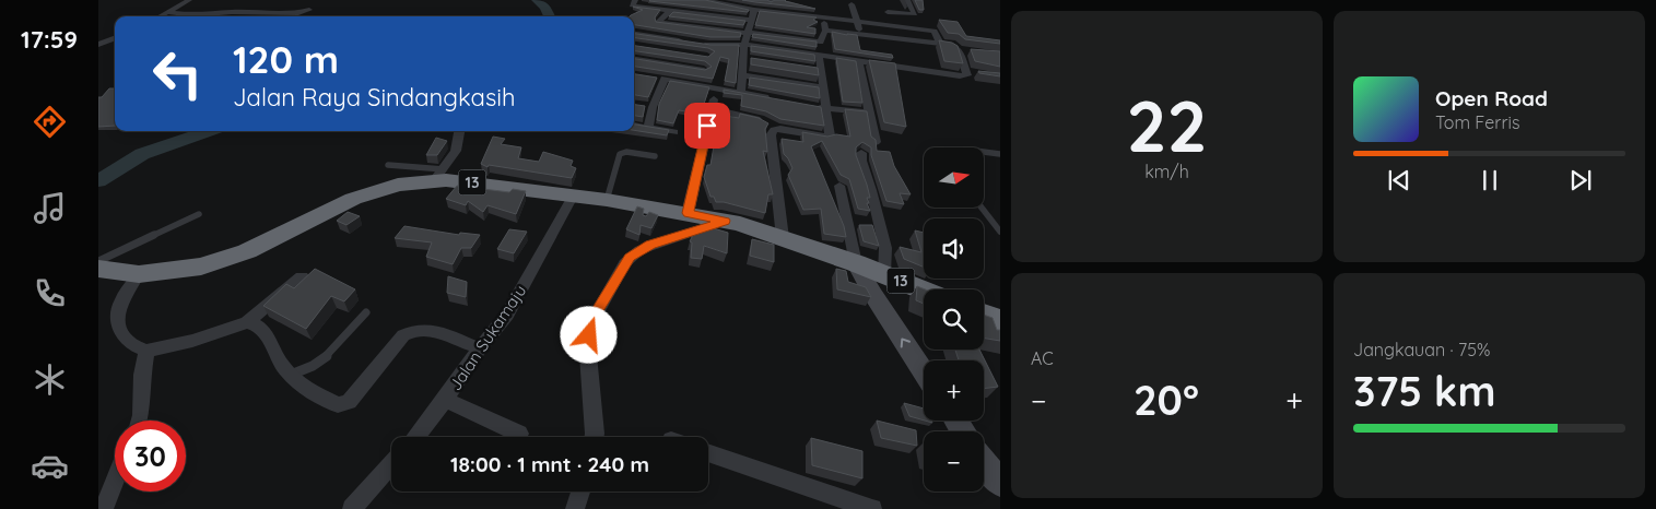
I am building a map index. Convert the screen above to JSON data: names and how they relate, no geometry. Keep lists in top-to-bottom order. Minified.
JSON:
{"streets":{"highway":["13"],"street":["Jalan Sukamaju"]},"crossings":[["13","Jalan Sukamaju"]],"north":"right","page":{"tabs":"17:59","tile":[["22","km/h"],"AC",["Jangkauan · 75%","375 km"]],"turn":["120 m","Jalan Raya Sindangkasih"],"song":["Open Road","Tom Ferris"],"map_buttons":["+","−"],"heat":["−","20°","+"],"limit":"30","trip":"18:00 · 1 mnt · 240 m"}}
